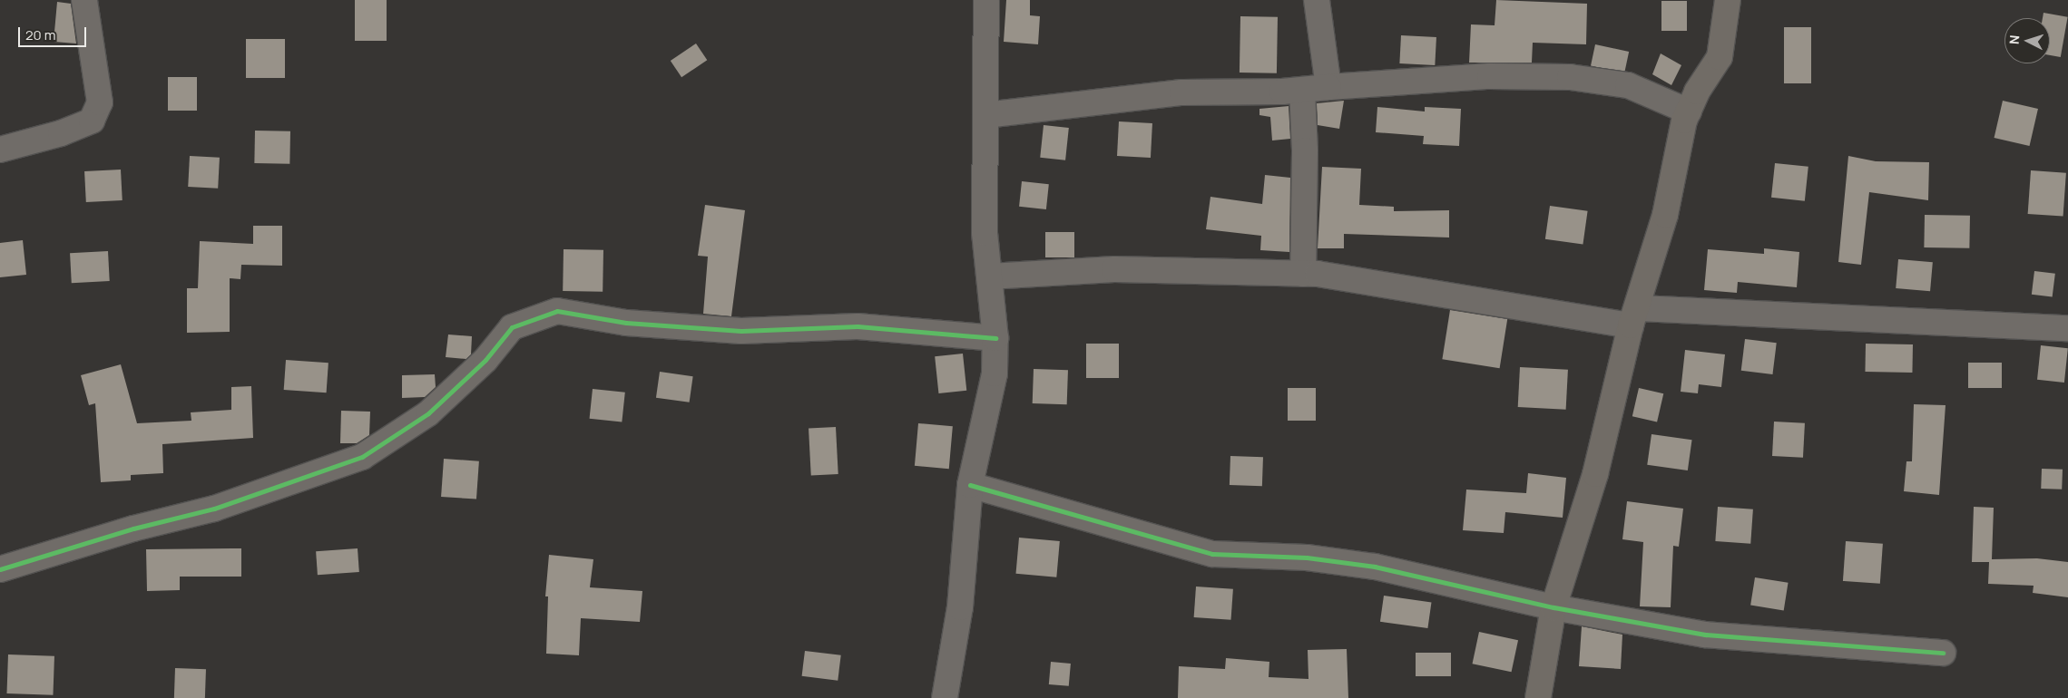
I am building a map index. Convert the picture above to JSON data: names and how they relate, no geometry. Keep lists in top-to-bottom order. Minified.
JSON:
{"scale_bar":"20 m","north":"left"}
